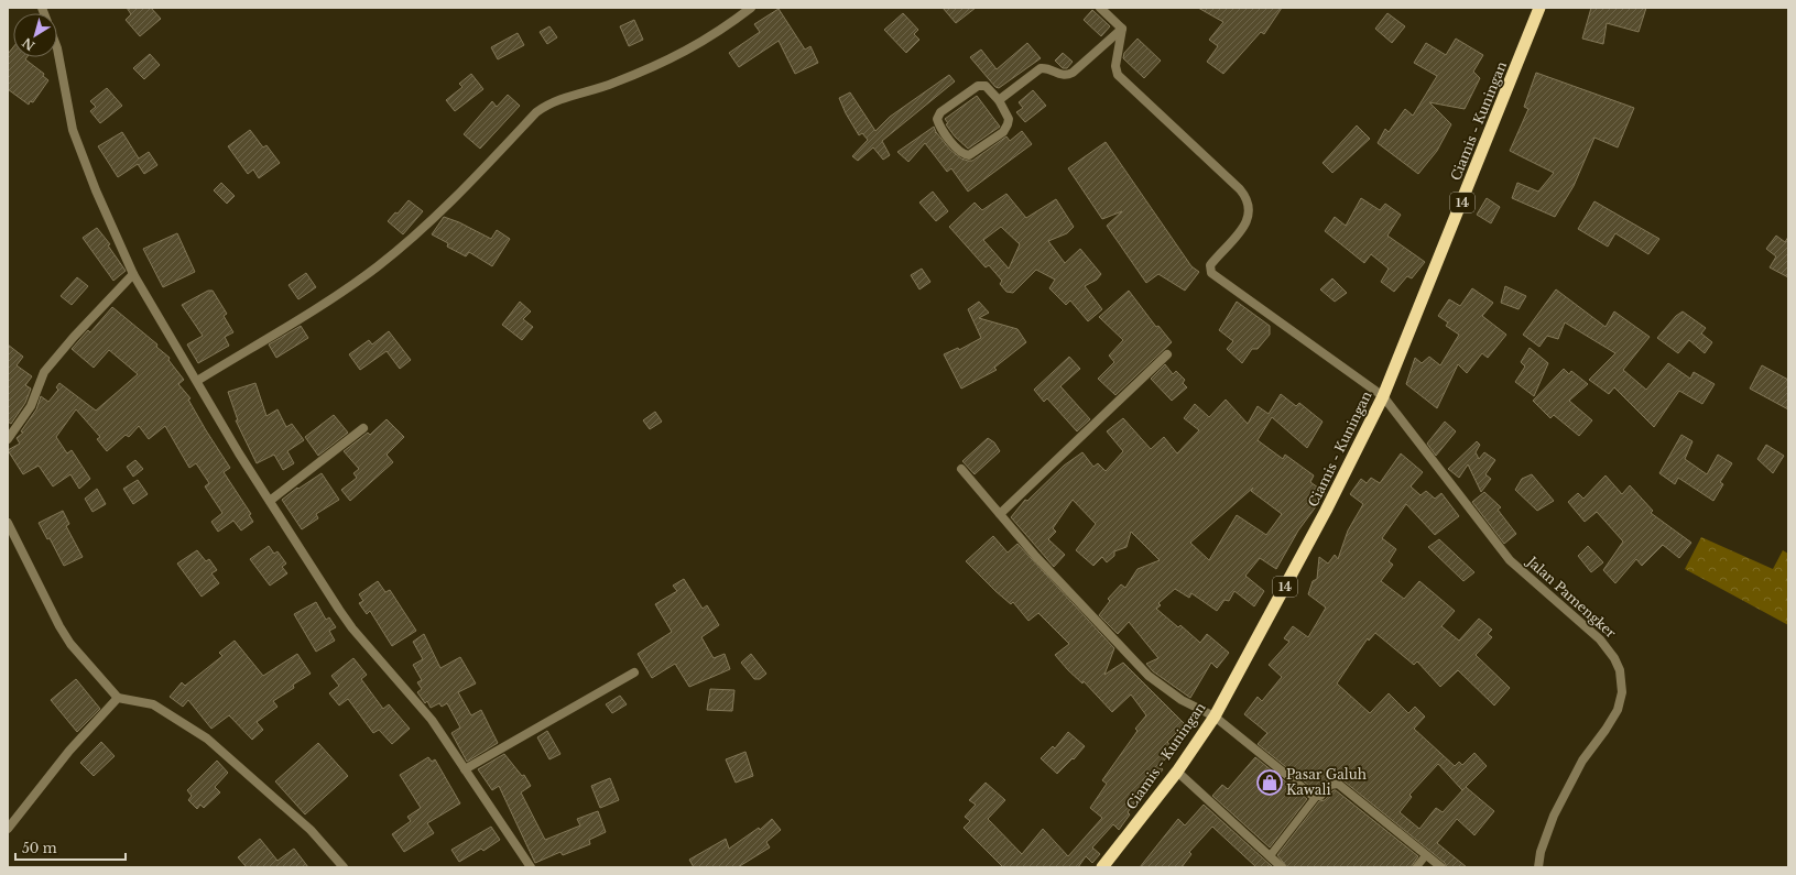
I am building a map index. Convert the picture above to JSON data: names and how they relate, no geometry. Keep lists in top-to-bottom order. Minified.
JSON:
{"streets":{"highway":["Ciamis - Kuningan","14"],"street":["Jalan Pamengker"]},"crossings":[["Ciamis - Kuningan","Jalan Pamengker"]],"places":{"shop":["Pasar Galuh Kawali"]},"scale_bar":"50 m","north":"bottom left"}
